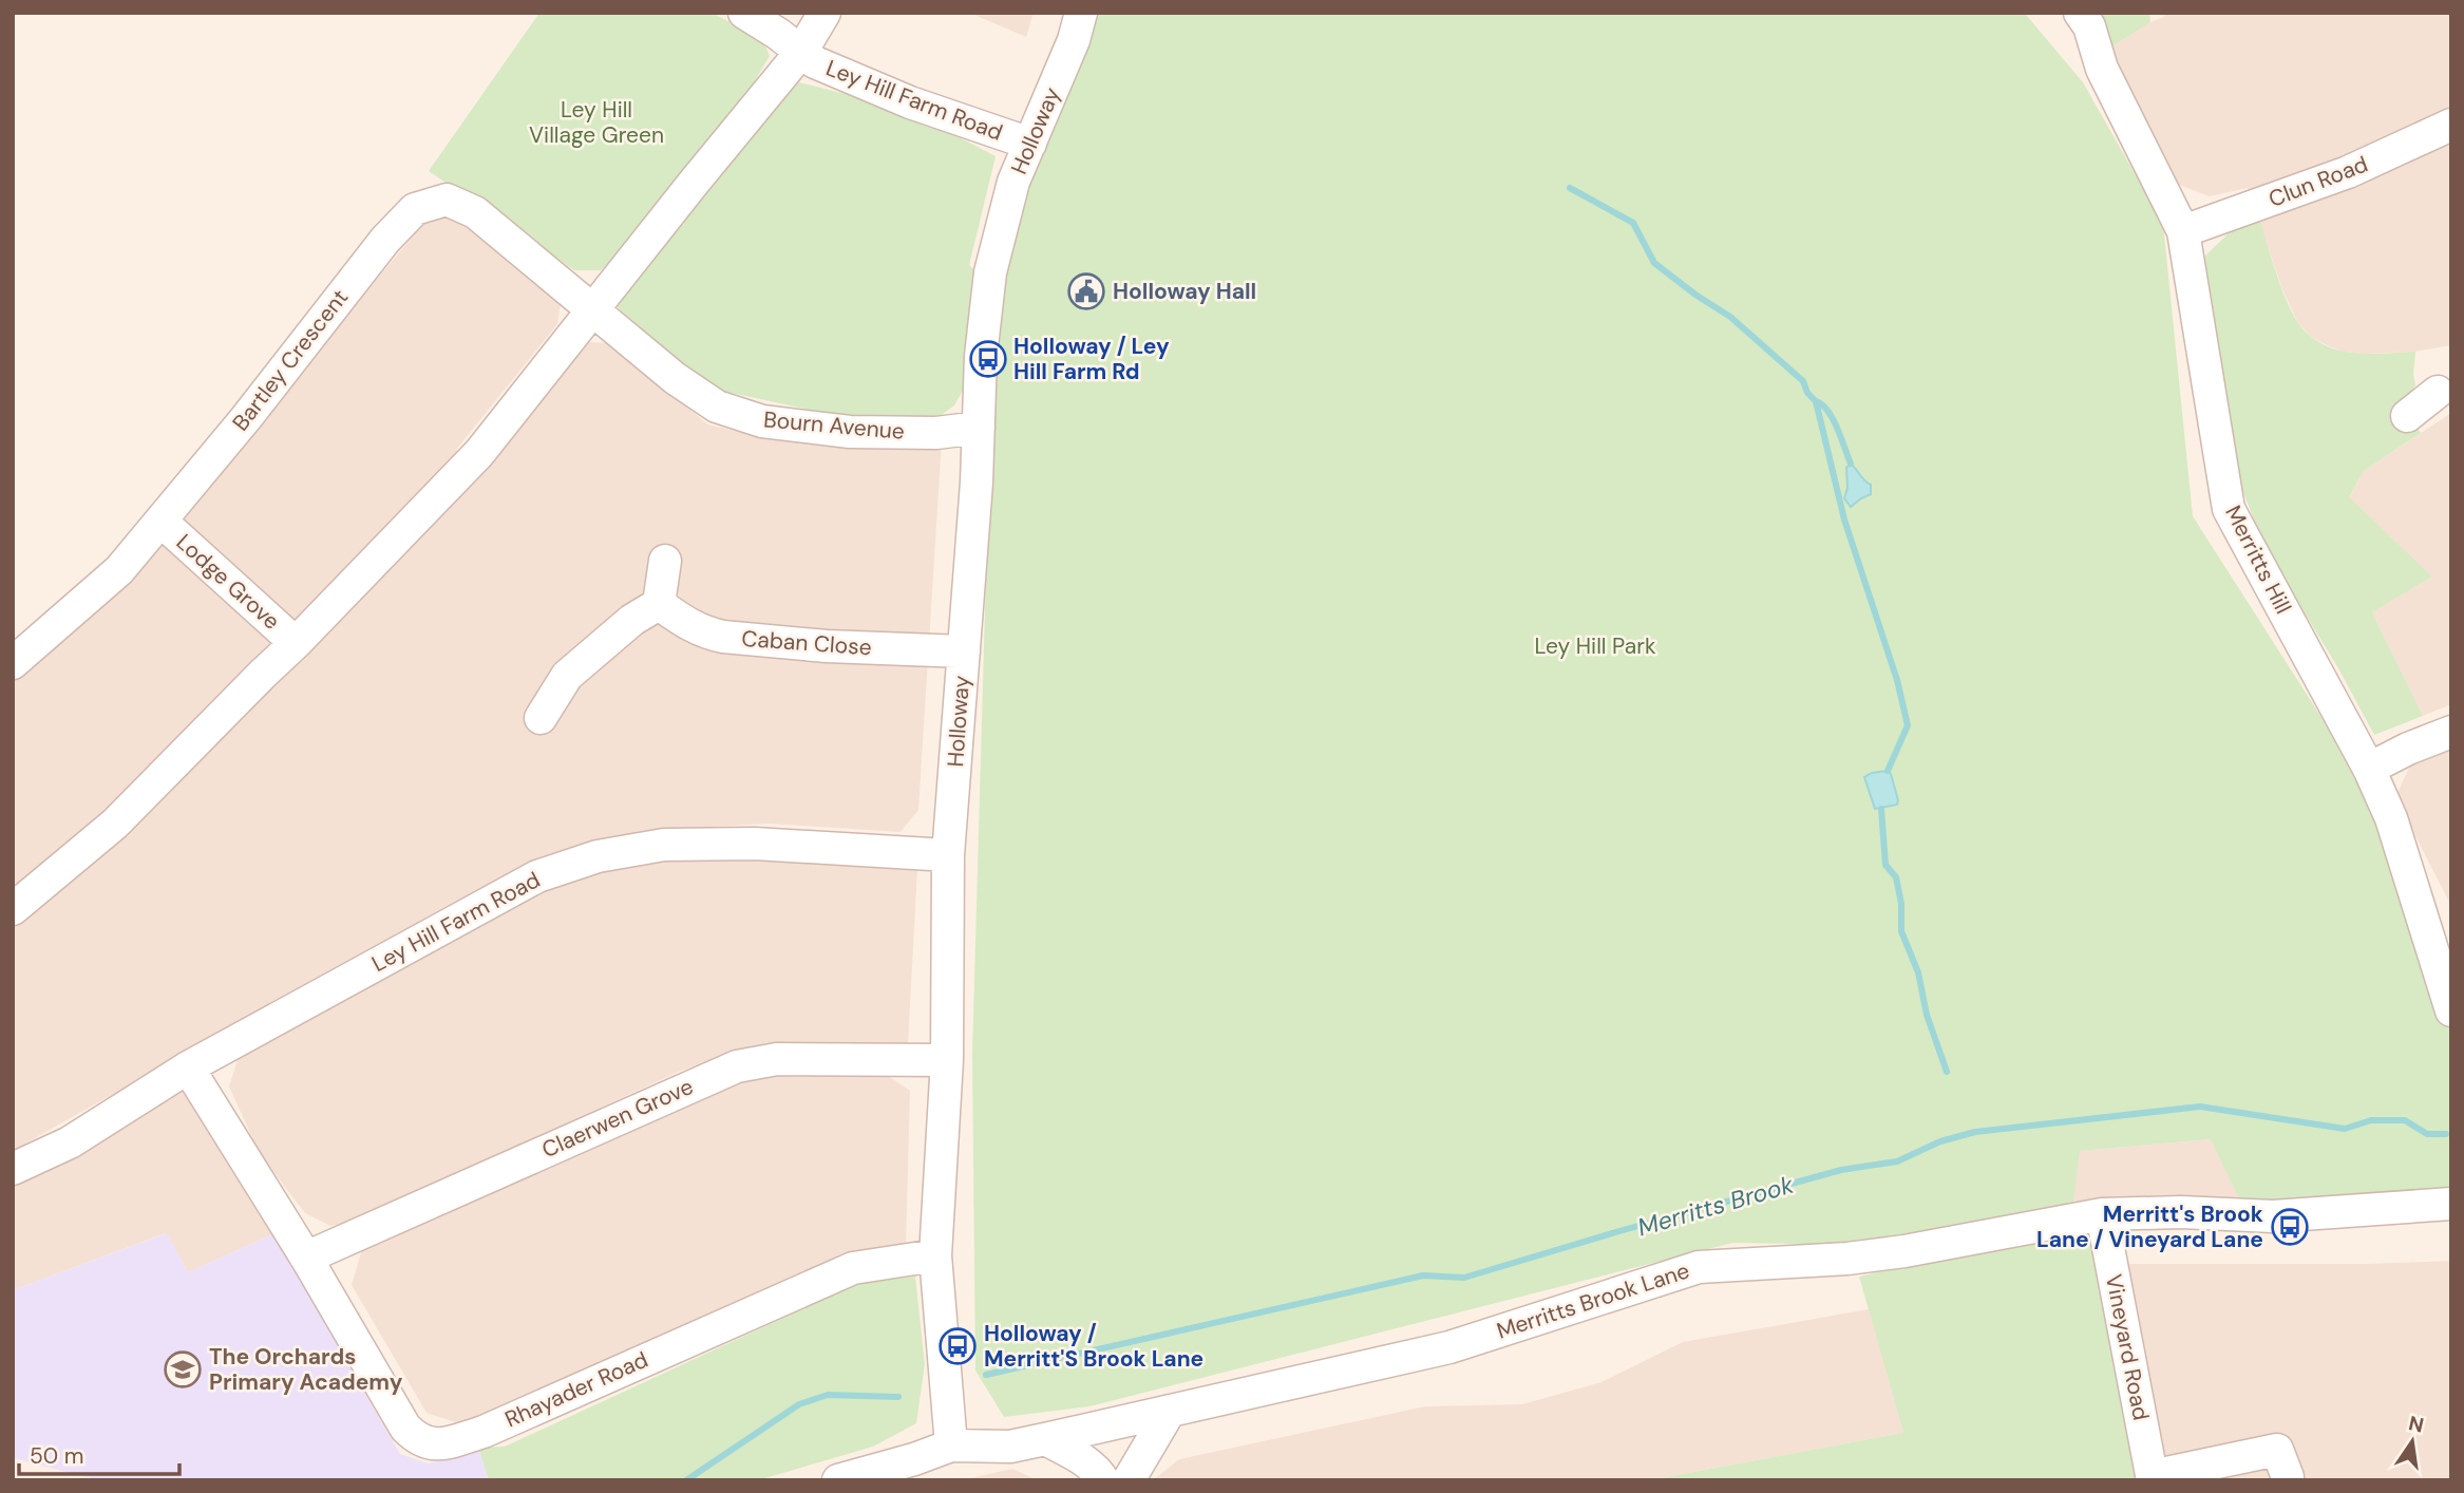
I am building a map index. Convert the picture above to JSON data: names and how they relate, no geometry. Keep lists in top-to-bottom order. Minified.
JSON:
{"streets":{"street":["Ley Hill Farm Road","Holloway","Clun Road","Bartley Crescent","Bourn Avenue","Merritts Hill","Lodge Grove","Caban Close","Claerwen Grove","Merritts Brook Lane","Vineyard Road","Rhayader Road"]},"crossings":[["Ley Hill Farm Road","Holloway"],["Ley Hill Farm Road","Rhayader Road"],["Holloway","Bourn Avenue"],["Holloway","Caban Close"],["Holloway","Claerwen Grove"],["Holloway","Merritts Brook Lane"],["Holloway","Rhayader Road"],["Clun Road","Merritts Hill"],["Bartley Crescent","Bourn Avenue"],["Bartley Crescent","Lodge Grove"],["Claerwen Grove","Rhayader Road"],["Merritts Brook Lane","Vineyard Road"]],"water":["Merritts Brook"],"parks":["Ley Hill Village Green","Ley Hill Park"],"places":{"public building":["Holloway Hall"],"bus stop":["Holloway / Ley Hill Farm Rd","Merritt's Brook Lane / Vineyard Lane","Holloway / Merritt'S Brook Lane"],"school or university":["The Orchards Primary Academy"]},"scale_bar":"50 m","north":"top"}
